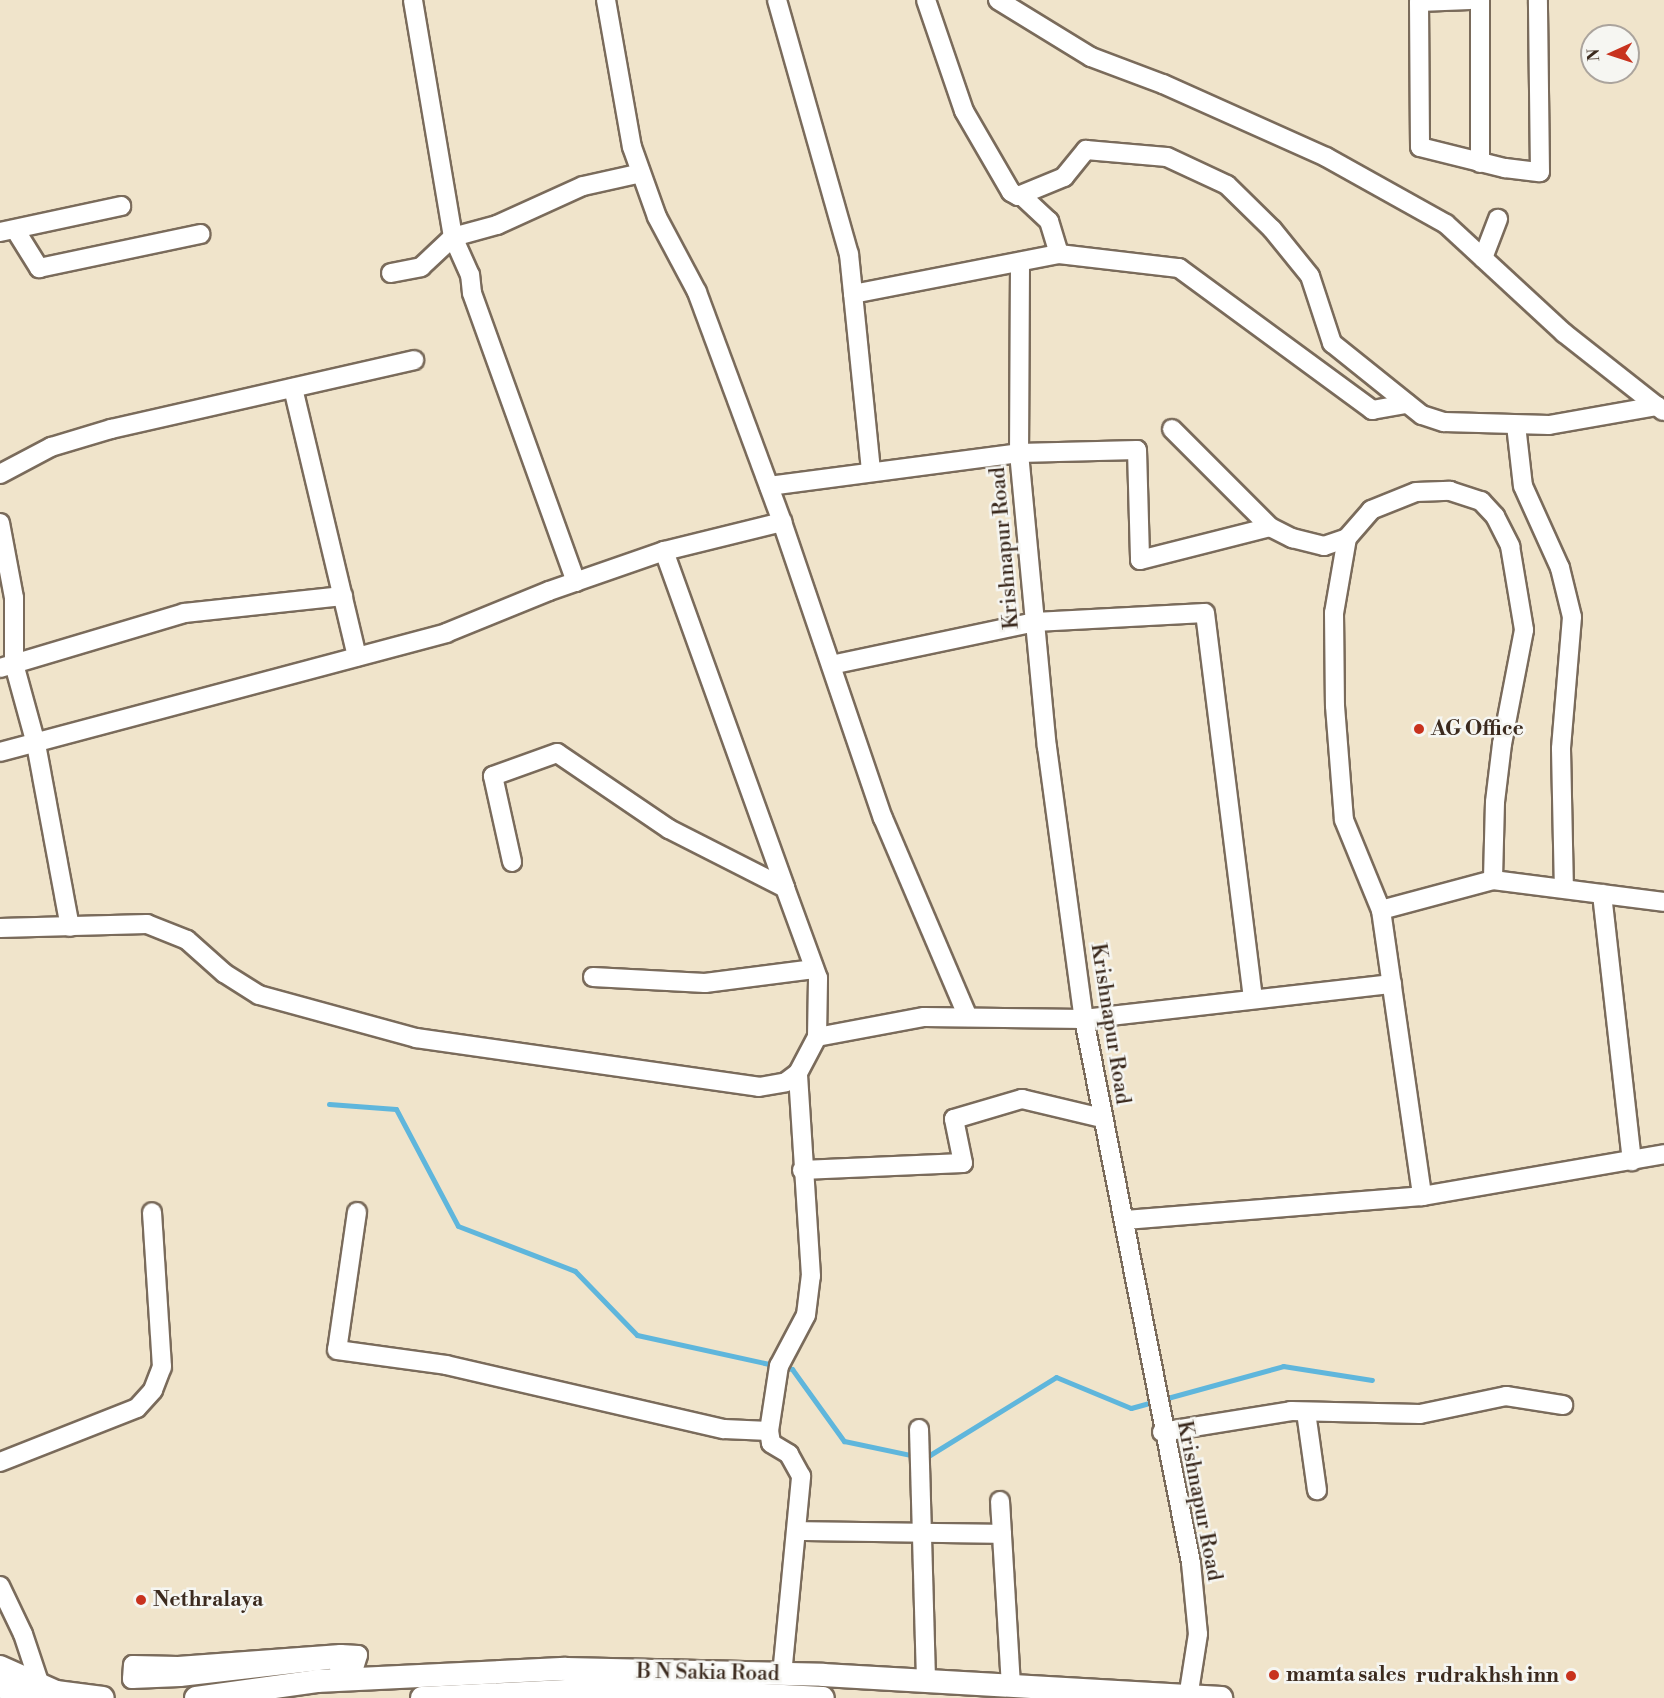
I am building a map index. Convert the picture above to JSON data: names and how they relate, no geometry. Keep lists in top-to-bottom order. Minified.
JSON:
{"streets":{"main road":["B N Sakia Road"],"street":["Krishnapur Road"]},"crossings":[["Krishnapur Road","B N Sakia Road"]],"places":["AG Office","Nethralaya","mamta sales","rudrakhsh inn"],"north":"left"}
